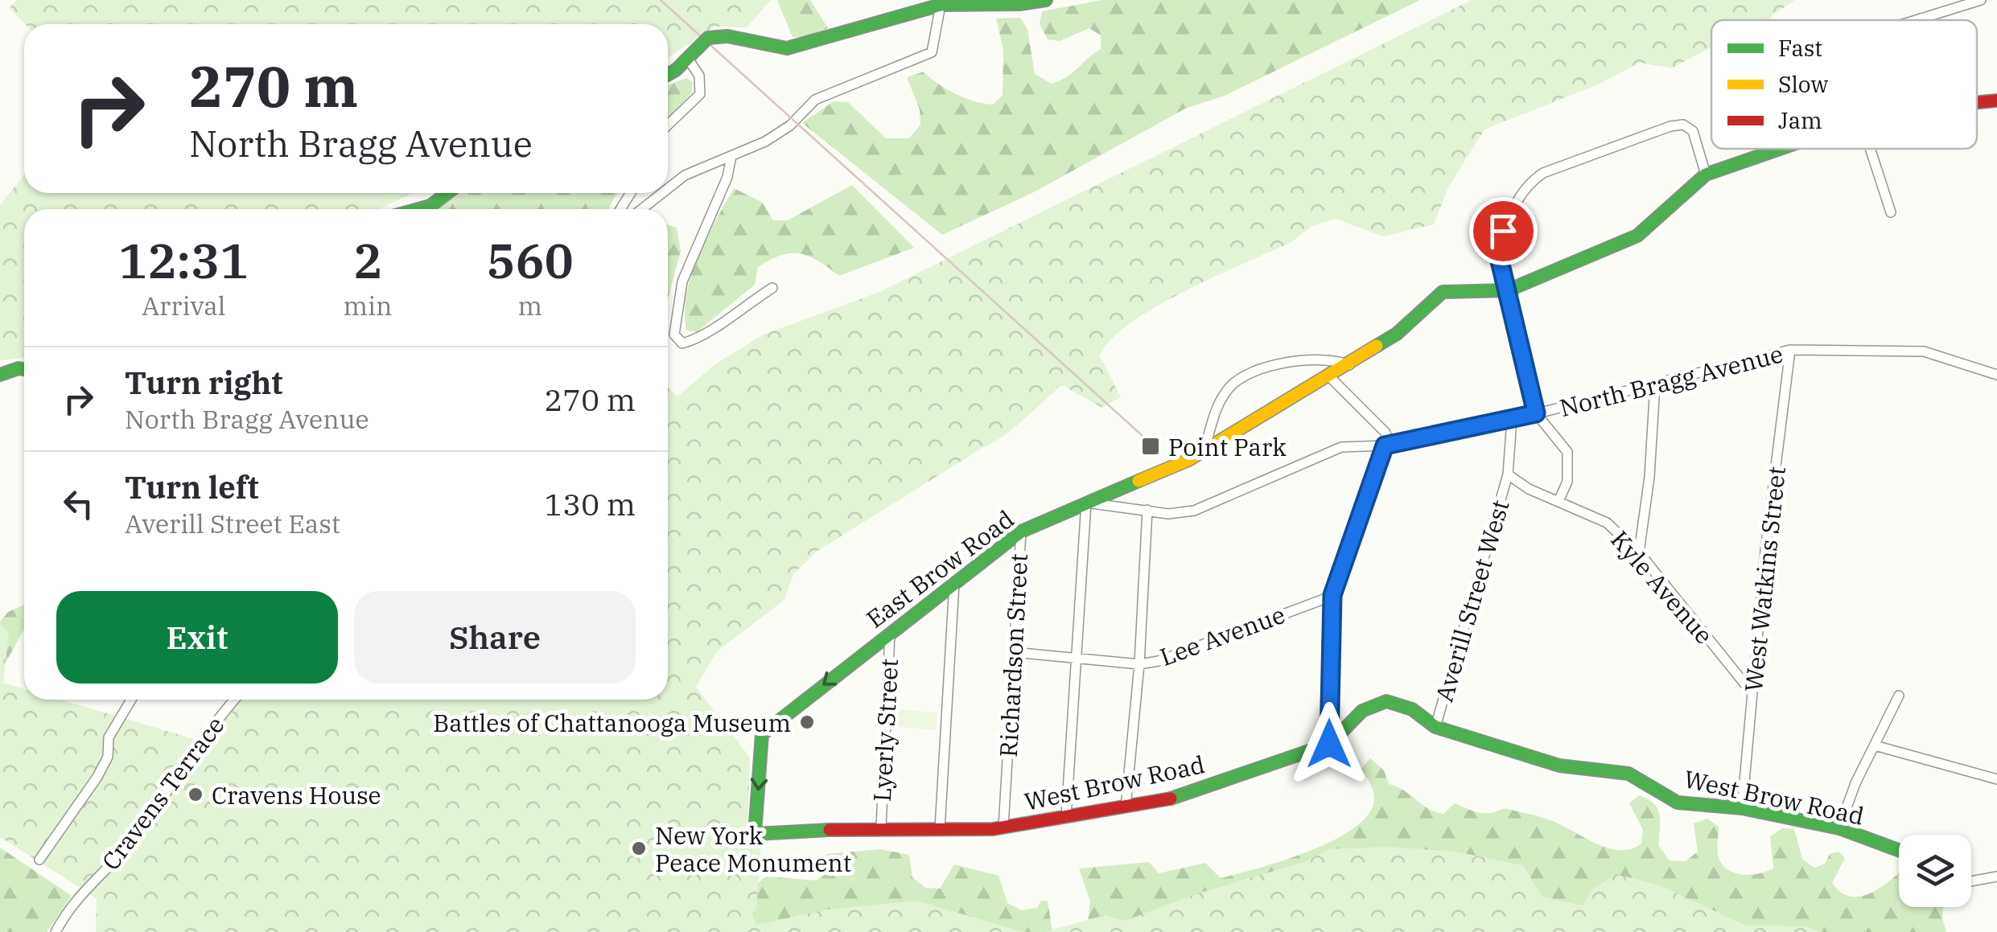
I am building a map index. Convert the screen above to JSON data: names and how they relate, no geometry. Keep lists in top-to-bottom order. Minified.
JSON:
{"streets":{"street":["North Bragg Avenue","East Brow Road","West Watkins Street","Kyle Avenue","Averill Street West","Lee Avenue","Richardson Street","Lyerly Street","West Brow Road","Cravens Terrace"]},"crossings":[["North Bragg Avenue","West Watkins Street"],["North Bragg Avenue","Averill Street West"],["East Brow Road","Richardson Street"],["East Brow Road","Lyerly Street"],["East Brow Road","West Brow Road"],["West Watkins Street","Kyle Avenue"],["West Watkins Street","West Brow Road"],["Kyle Avenue","Averill Street West"],["Averill Street West","West Brow Road"],["Lee Avenue","Richardson Street"],["Richardson Street","West Brow Road"],["Lyerly Street","West Brow Road"]],"places":{"transit":["Point Park"],"other":["Battles of Chattanooga Museum","Cravens House","New York Peace Monument"]},"legend":["Fast","Slow","Jam"],"page":{"turn":["270 m","North Bragg Avenue"],"eta":["12:31","Arrival","2","min","560","m"],"list":[{"name":"Turn right","note":"North Bragg Avenue","value":"270 m"},{"name":"Turn left","note":"Averill Street East","value":"130 m"}],"buttons":["Exit","Share"]}}
